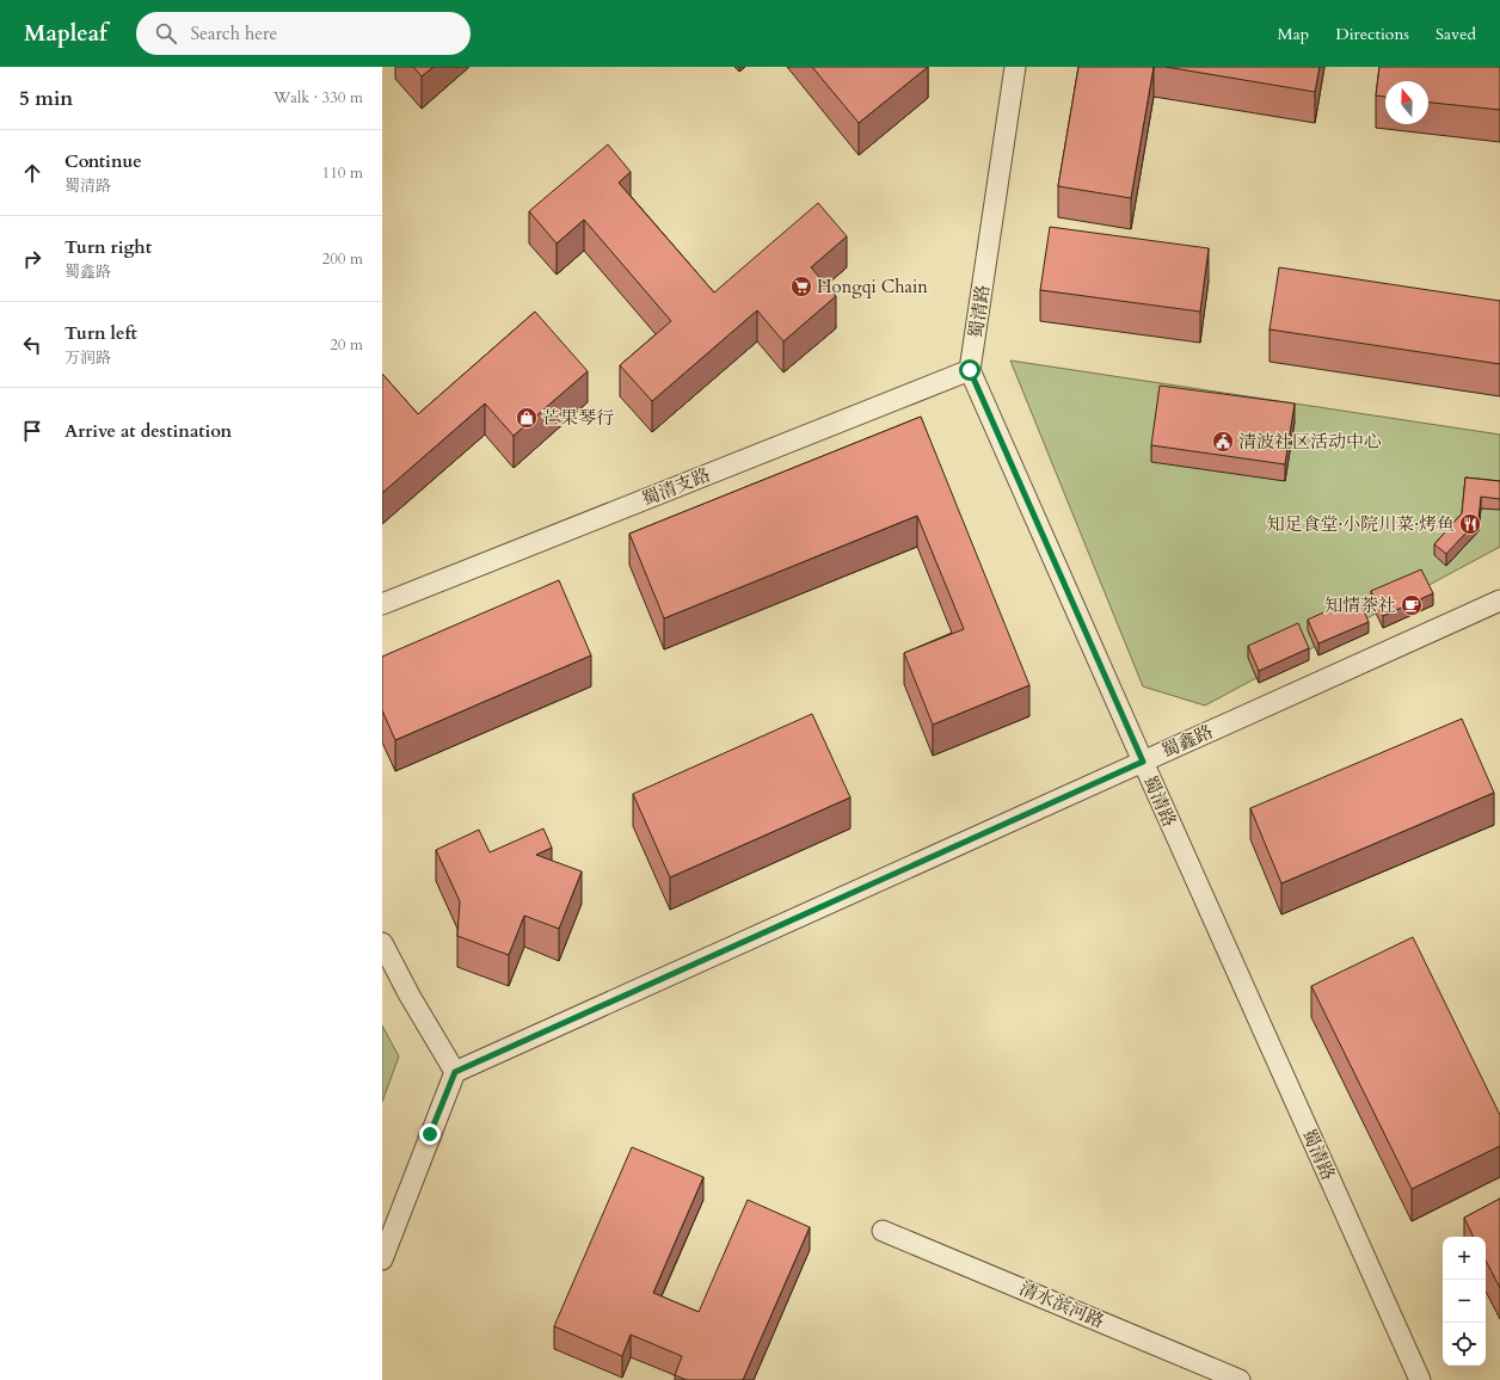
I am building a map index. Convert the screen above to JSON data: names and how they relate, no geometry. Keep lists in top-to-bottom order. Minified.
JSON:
{"streets":{"street":["蜀清路","蜀清支路","蜀鑫路","清水滨河路"]},"crossings":[["蜀清路","蜀清支路"],["蜀清路","蜀鑫路"]],"places":{"supermarket":["Hongqi Chain"],"shop":["芒果琴行"],"public building":["清波社区活动中心"],"restaurant":["知足食堂·小院川菜·烤鱼"],"cafe":["知情茶社"]},"north":"top","page":{"header":"Mapleaf","search":"Search here","nav":["Map","Directions","Saved"],"heading":["5 min","Walk · 330 m"],"list":[["Continue","蜀清路","110 m"],["Turn right","蜀鑫路","200 m"],["Turn left","万润路","20 m"],"Arrive at destination"],"map_buttons":["+","−"]}}
